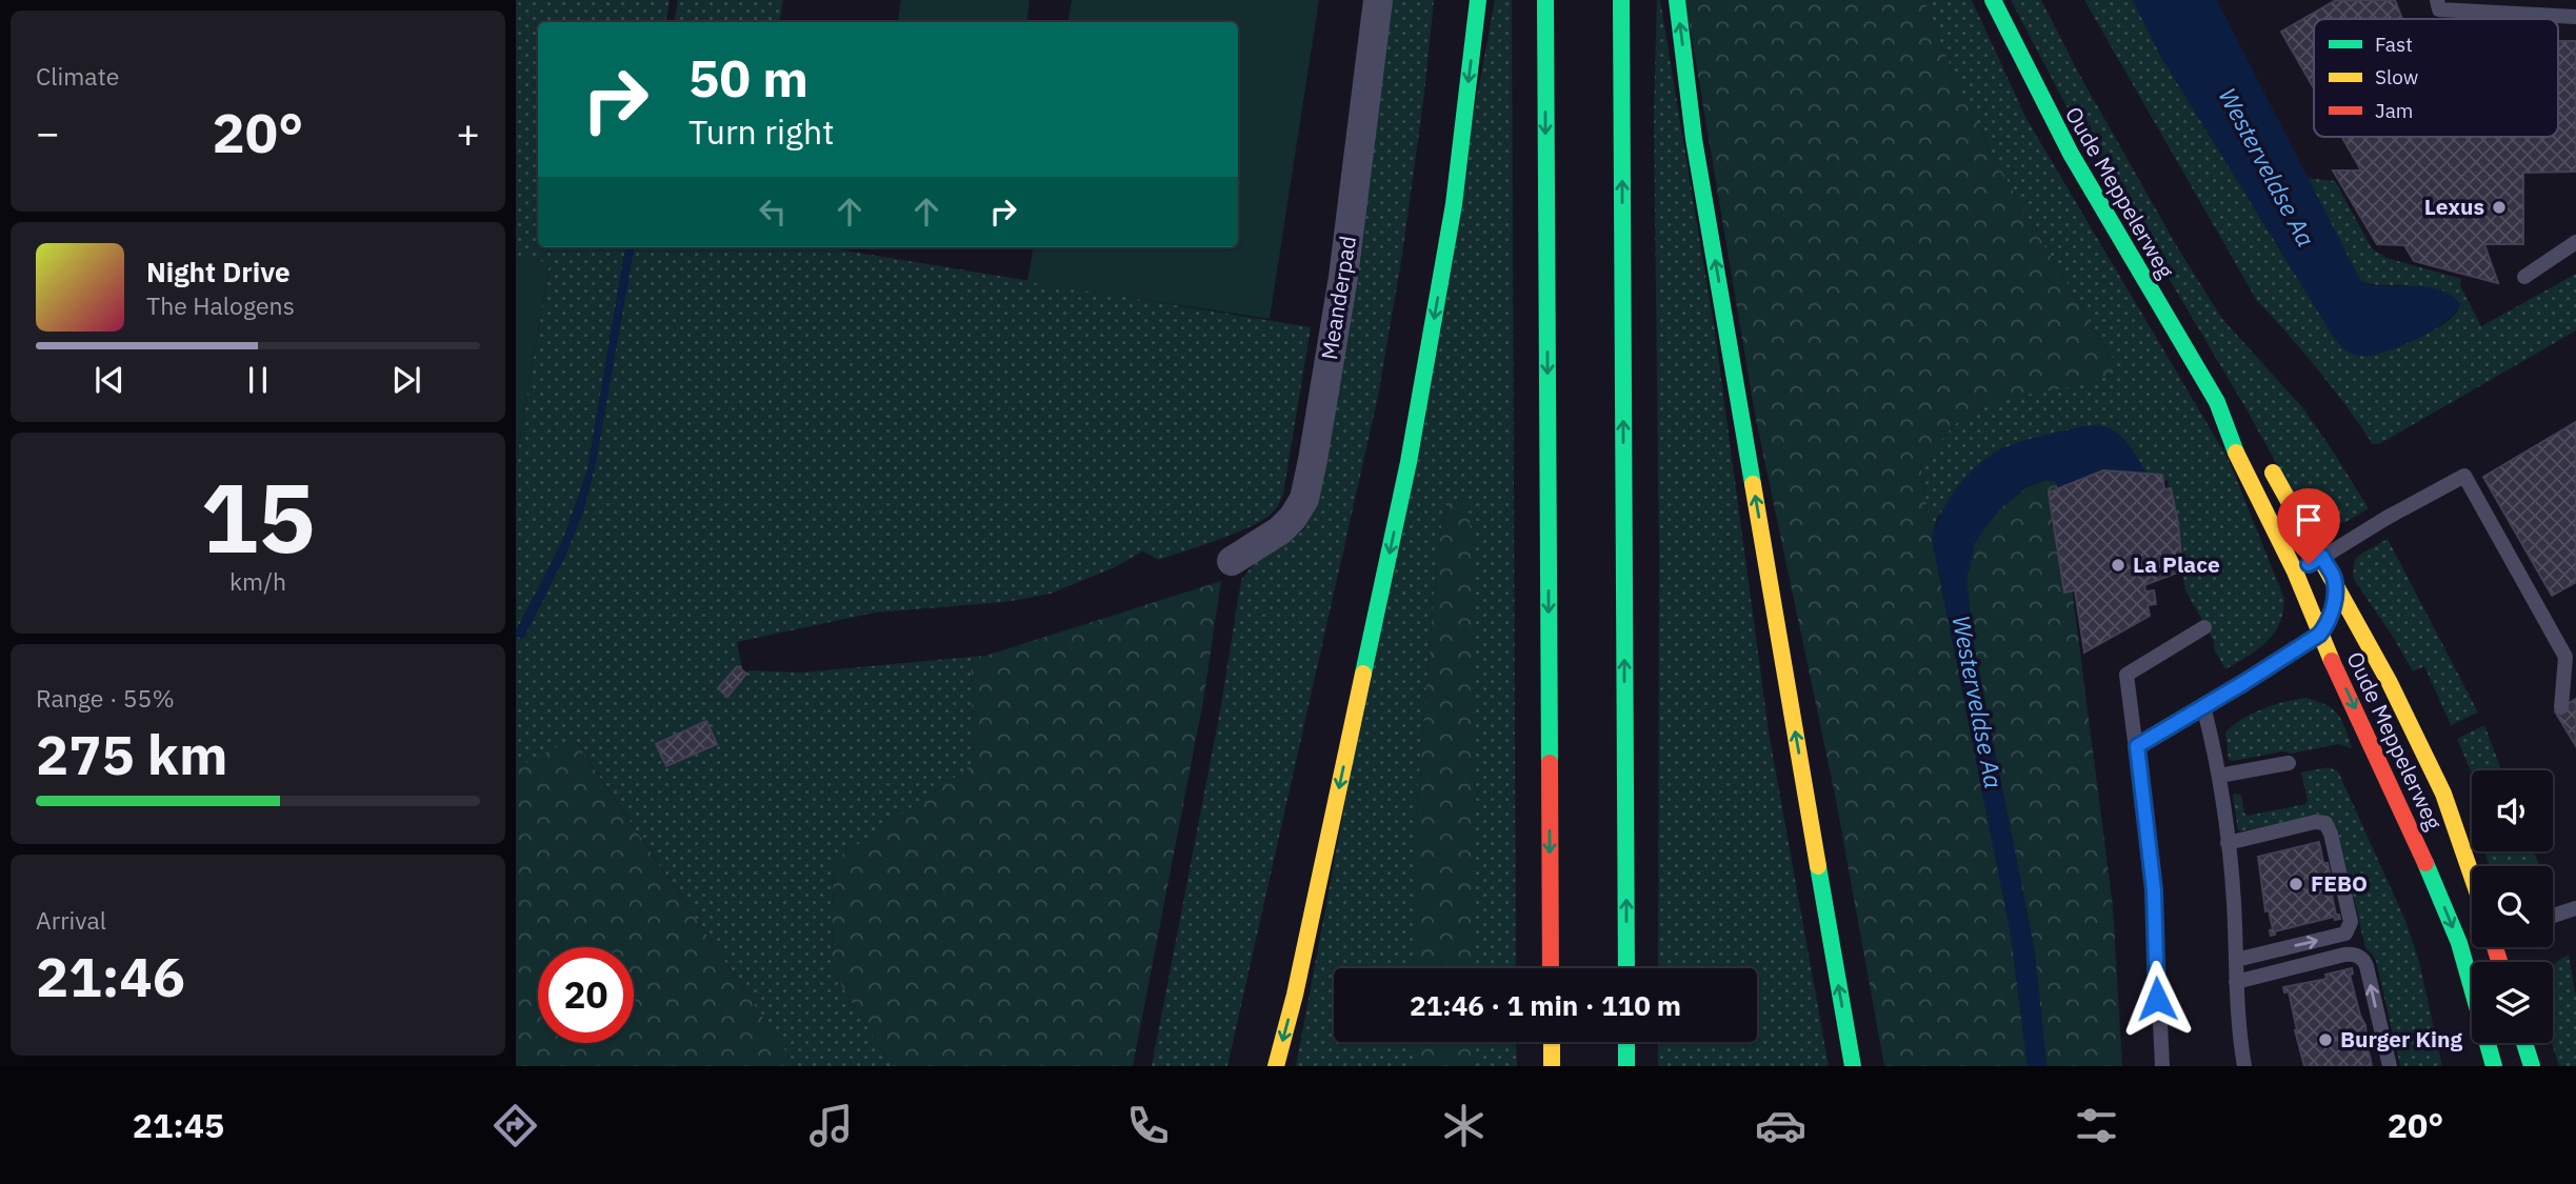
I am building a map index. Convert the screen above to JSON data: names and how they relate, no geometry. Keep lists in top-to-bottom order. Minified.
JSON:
{"streets":{"main road":["Oude Meppelerweg"],"street":["Meanderpad"]},"water":["Westerveldse Aa"],"places":["Lexus","La Place","FEBO","Burger King"],"legend":["Fast","Slow","Jam"],"page":{"tile":["Climate",["15","km/h"],["Range · 55%","275 km"],["Arrival","21:46"]],"turn":["50 m","Turn right"],"heat":["−","20°","+"],"song":["Night Drive","The Halogens"],"limit":"20","trip":"21:46 · 1 min · 110 m","tabs":["21:45","20°"]}}
